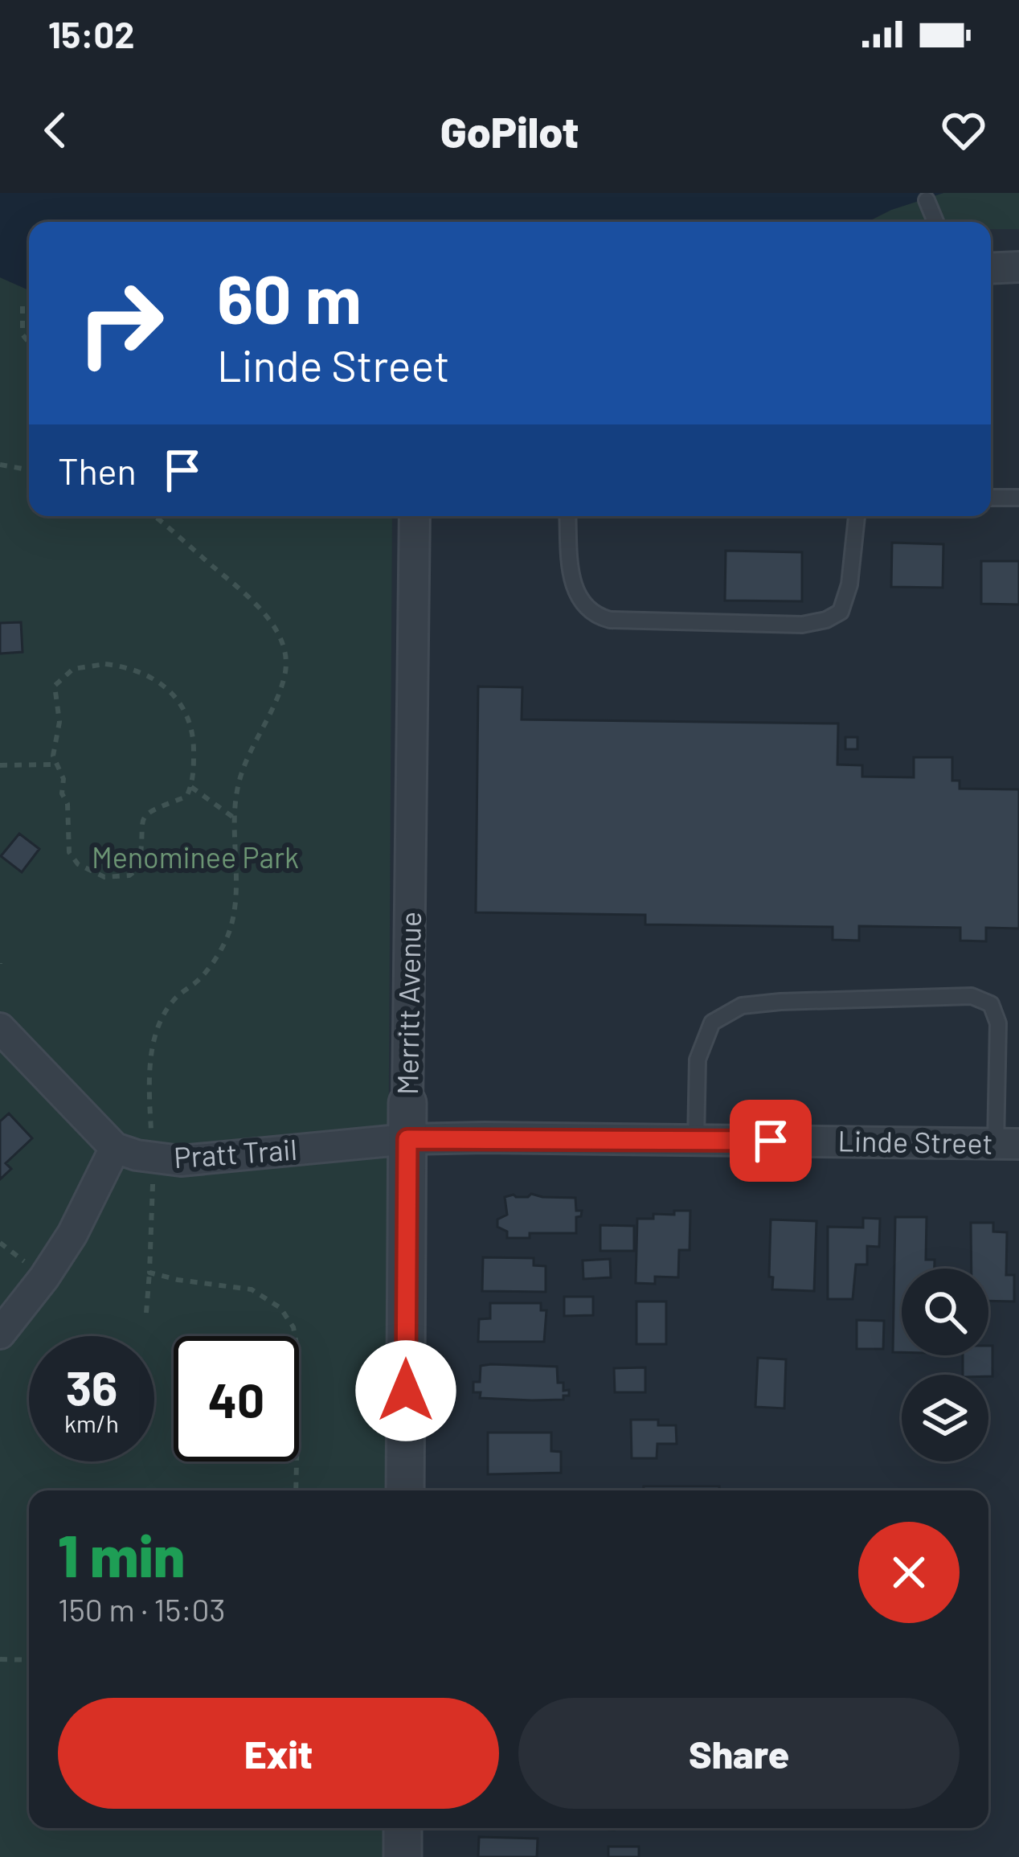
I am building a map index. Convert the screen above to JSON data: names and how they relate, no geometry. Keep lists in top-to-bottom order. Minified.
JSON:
{"streets":{"street":["Merritt Avenue","Linde Street","Pratt Trail"]},"crossings":[["Merritt Avenue","Linde Street"],["Merritt Avenue","Pratt Trail"],["Linde Street","Pratt Trail"]],"parks":["Menominee Park"],"page":{"status":"15:02","header":"GoPilot","turn":["60 m","Linde Street"],"then":"Then","speed":"36 km/h","limit":"40","heading":["1 min","150 m · 15:03"],"buttons":["Exit","Share"]}}
